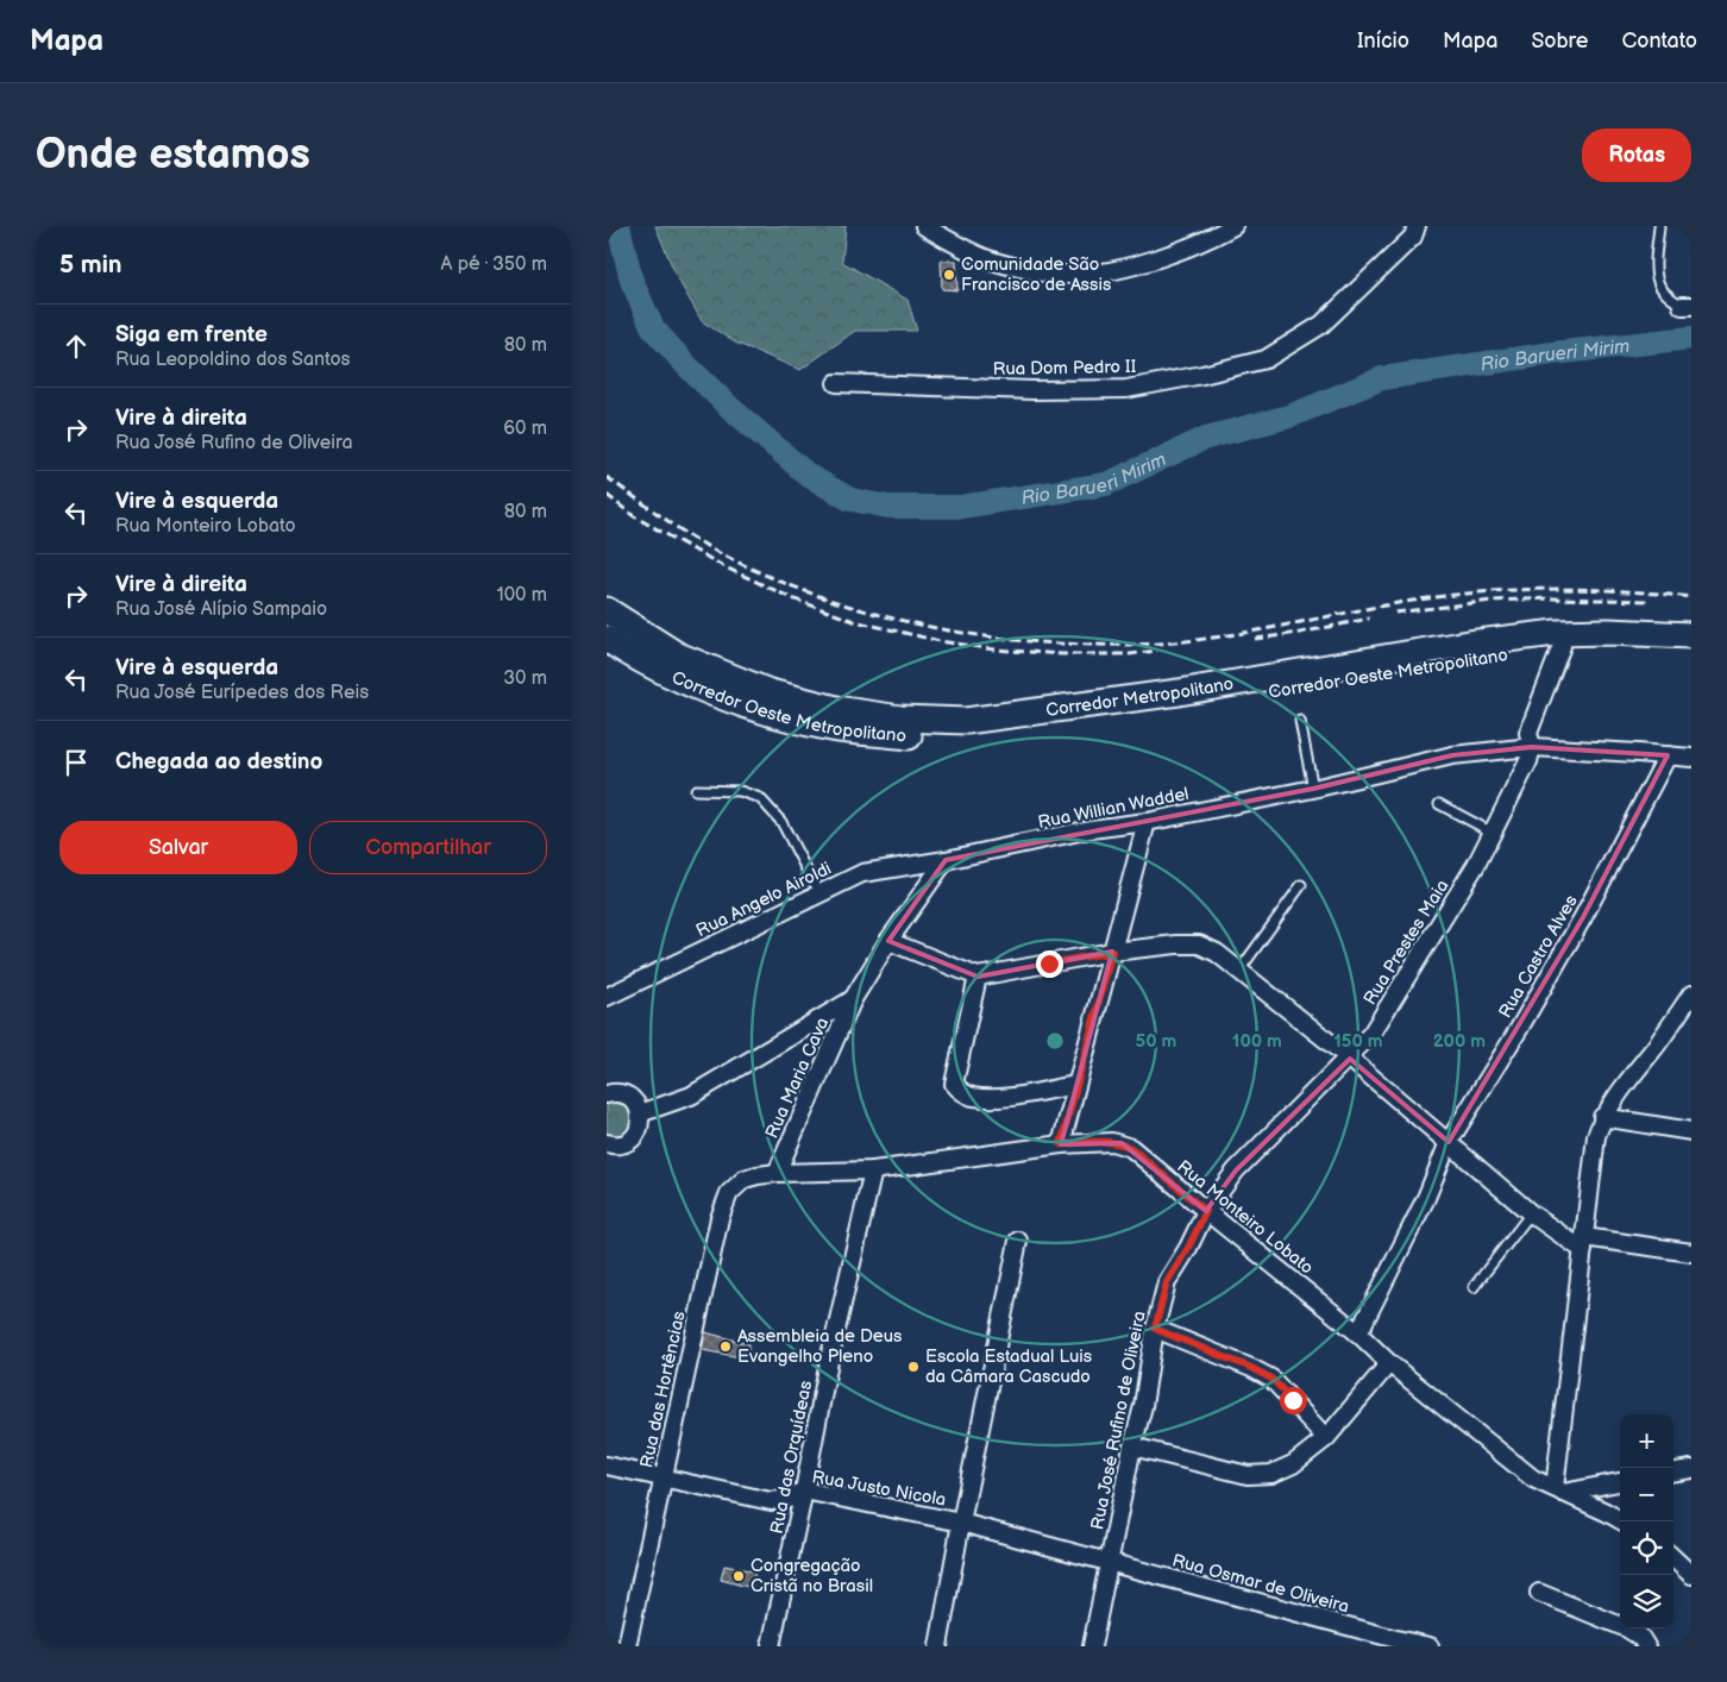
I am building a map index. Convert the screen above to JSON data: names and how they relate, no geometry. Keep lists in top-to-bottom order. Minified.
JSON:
{"streets":{"main road":["Corredor Oeste Metropolitano","Corredor Metropolitano"],"street":["Rua Dom Pedro II","Rua Willian Waddel","Rua Angelo Airoldi","Rua Prestes Maia","Rua Castro Alves","Rua Maria Cava","Rua Monteiro Lobato","Rua das Hortências","Rua José Rufino de Oliveira","Rua das Orquídeas","Rua Justo Nicola","Rua Osmar de Oliveira"]},"crossings":[["Corredor Oeste Metropolitano","Rua Prestes Maia"],["Rua Willian Waddel","Rua Angelo Airoldi"],["Rua Willian Waddel","Rua Prestes Maia"],["Rua Willian Waddel","Rua Castro Alves"],["Rua Prestes Maia","Rua Monteiro Lobato"],["Rua Prestes Maia","Rua José Rufino de Oliveira"],["Rua Castro Alves","Rua Monteiro Lobato"],["Rua Maria Cava","Rua Monteiro Lobato"],["Rua Maria Cava","Rua das Hortências"],["Rua Monteiro Lobato","Rua das Hortências"],["Rua Monteiro Lobato","Rua José Rufino de Oliveira"],["Rua Monteiro Lobato","Rua das Orquídeas"],["Rua das Hortências","Rua Justo Nicola"],["Rua José Rufino de Oliveira","Rua Justo Nicola"],["Rua José Rufino de Oliveira","Rua Osmar de Oliveira"],["Rua das Orquídeas","Rua Justo Nicola"],["Rua Justo Nicola","Rua Osmar de Oliveira"]],"water":["Rio Barueri Mirim"],"places":["Comunidade São Francisco de Assis","Assembleia de Deus Evangelho Pleno","Escola Estadual Luis da Câmara Cascudo","Congregação Cristã no Brasil"],"page":{"header":"Mapa","nav":["Início","Mapa","Sobre","Contato"],"buttons":["Rotas",["Salvar","Compartilhar"]],"title":"Onde estamos","heading":["5 min","A pé · 350 m"],"list":[["Siga em frente","Rua Leopoldino dos Santos","80 m"],["Vire à direita","Rua José Rufino de Oliveira","60 m"],["Vire à esquerda","Rua Monteiro Lobato","80 m"],["Vire à direita","Rua José Alípio Sampaio","100 m"],["Vire à esquerda","Rua José Eurípedes dos Reis","30 m"],"Chegada ao destino"],"map_buttons":["+","−"]},"rings":["50 m","100 m","150 m","200 m"]}
